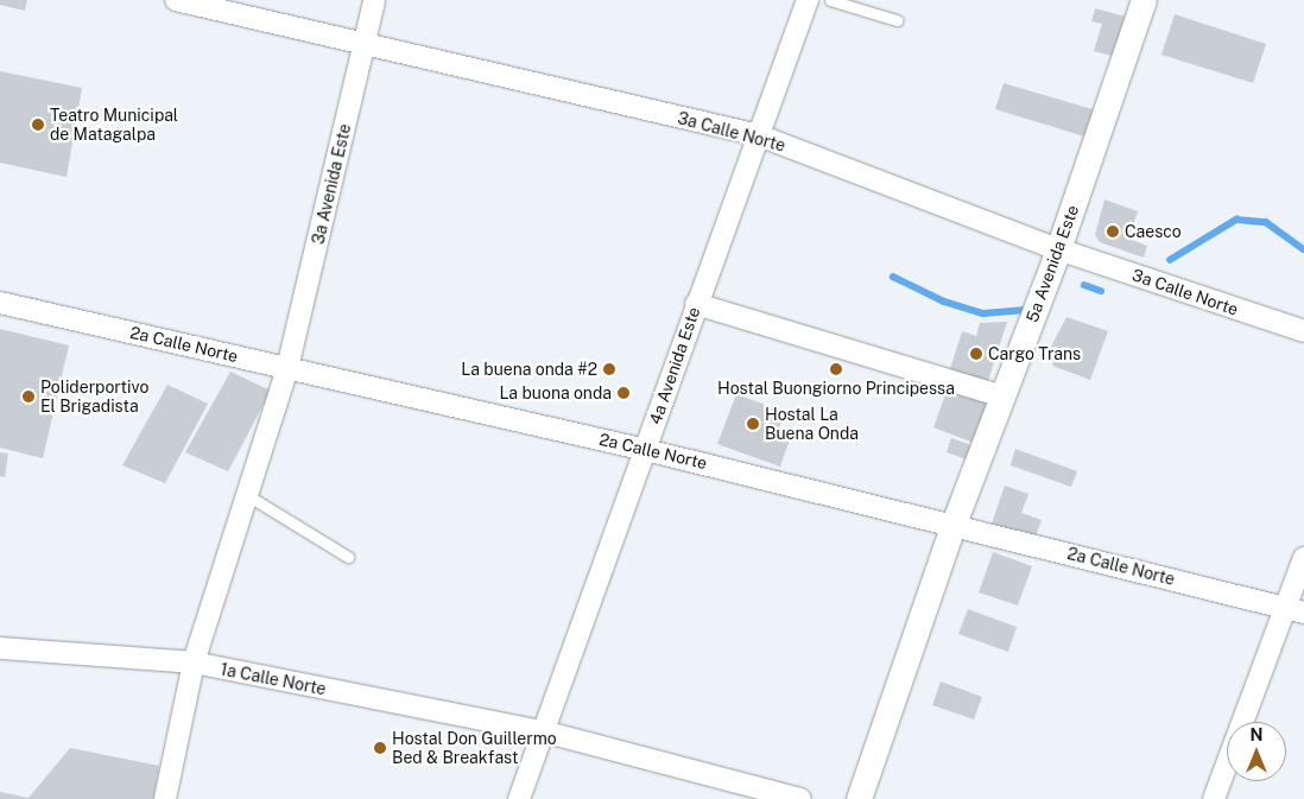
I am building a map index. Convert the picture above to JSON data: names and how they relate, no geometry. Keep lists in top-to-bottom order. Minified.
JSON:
{"streets":{"street":["3a Calle Norte","3a Avenida Este","5a Avenida Este","2a Calle Norte","4a Avenida Este","1a Calle Norte"]},"crossings":[["3a Calle Norte","3a Avenida Este"],["3a Calle Norte","5a Avenida Este"],["3a Calle Norte","4a Avenida Este"],["3a Avenida Este","2a Calle Norte"],["3a Avenida Este","1a Calle Norte"],["5a Avenida Este","2a Calle Norte"],["2a Calle Norte","4a Avenida Este"],["4a Avenida Este","1a Calle Norte"]],"places":["Teatro Municipal de Matagalpa","Caesco","Cargo Trans","La buena onda #2","Hostal Buongiorno Principessa","La buona onda","Poliderportivo El Brigadista","Hostal La Buena Onda","Hostal Don Guillermo Bed & Breakfast"],"north":"top"}
